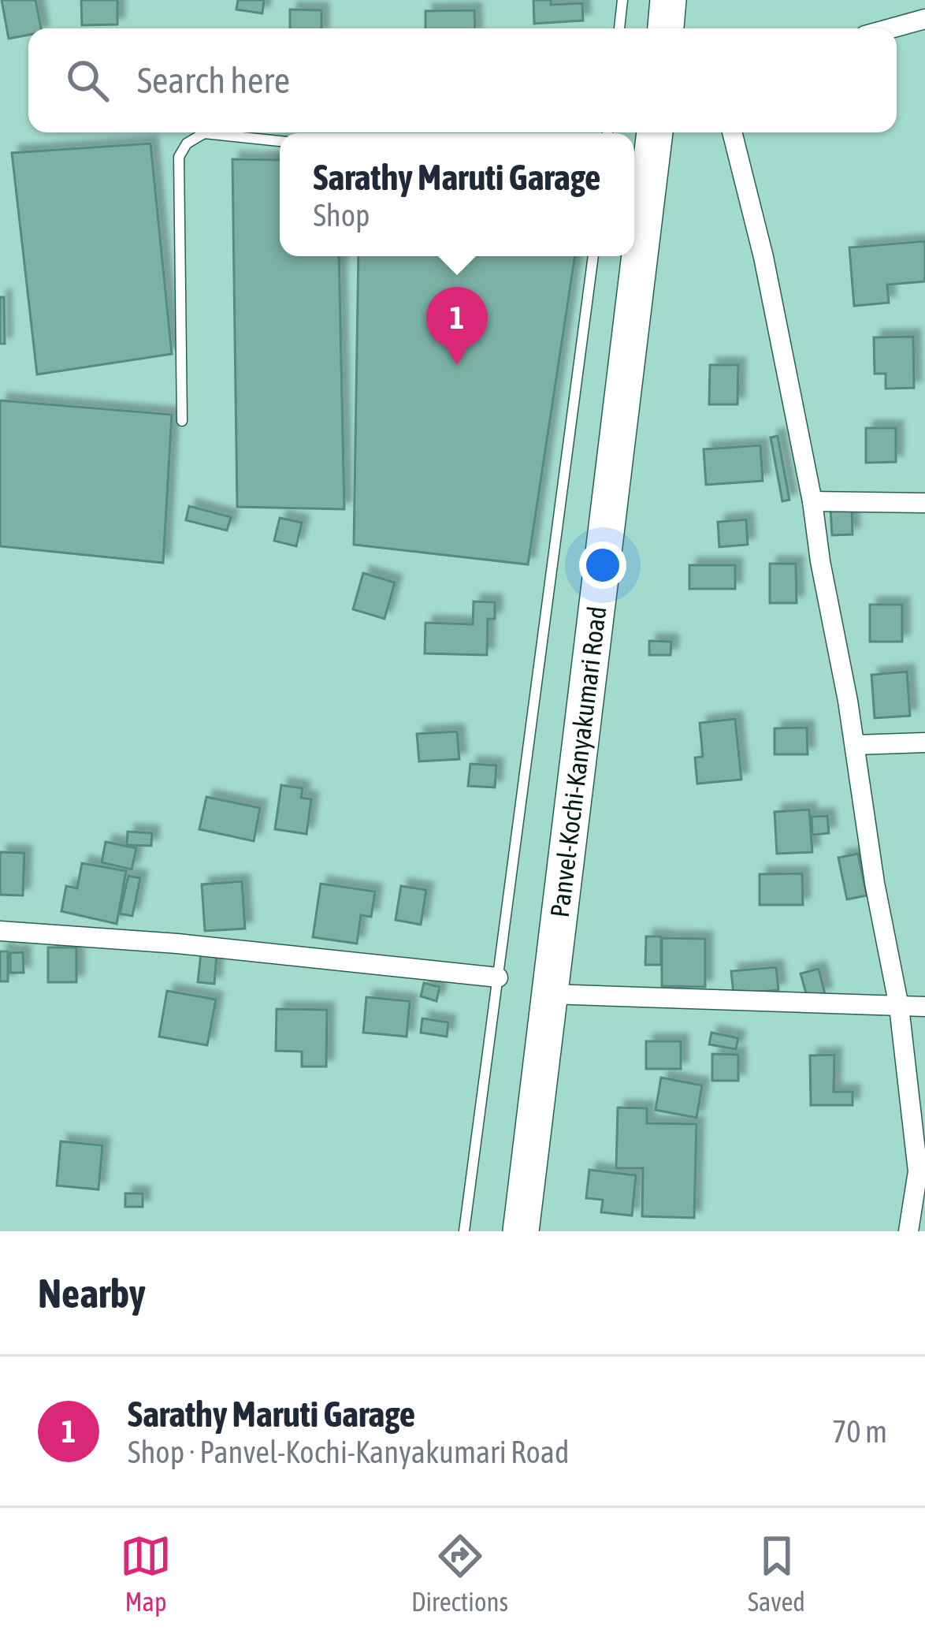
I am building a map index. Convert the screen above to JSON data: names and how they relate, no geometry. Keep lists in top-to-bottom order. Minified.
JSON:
{"streets":{"highway":["Panvel-Kochi-Kanyakumari Road"]},"page":{"search":"Search here","popup":["Sarathy Maruti Garage","Shop"],"pins":"1","heading":"Nearby","list":[{"mark":"1","name":"Sarathy Maruti Garage","note":"Shop · Panvel-Kochi-Kanyakumari Road","value":"70 m"}],"nav":["Map","Directions","Saved"]}}
